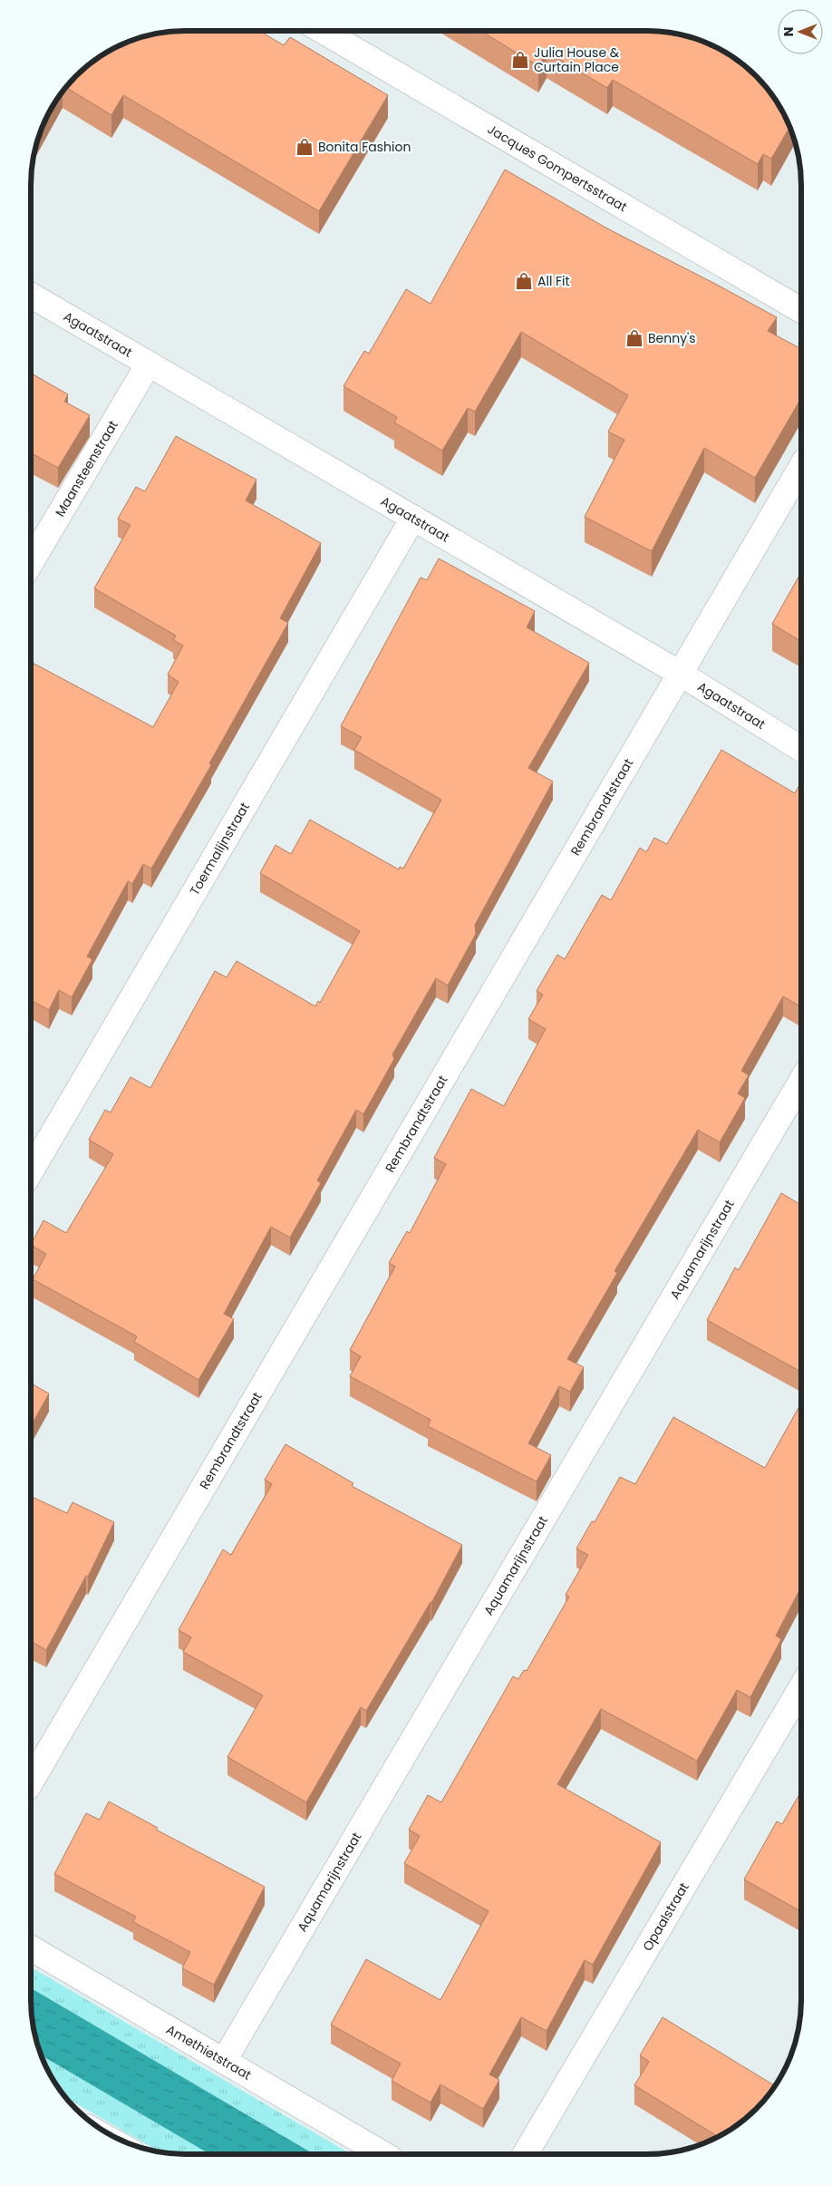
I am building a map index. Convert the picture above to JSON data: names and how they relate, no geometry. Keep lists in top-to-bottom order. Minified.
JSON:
{"streets":{"street":["Jacques Gompertsstraat","Agaatstraat","Maansteenstraat","Rembrandtstraat","Toermalijnstraat","Aquamarijnstraat","Opaalstraat","Amethietstraat"]},"crossings":[["Agaatstraat","Maansteenstraat"],["Agaatstraat","Rembrandtstraat"],["Agaatstraat","Toermalijnstraat"],["Aquamarijnstraat","Amethietstraat"]],"places":{"shop":["Julia House & Curtain Place","Bonita Fashion","All Fit","Benny's"]},"north":"left"}
